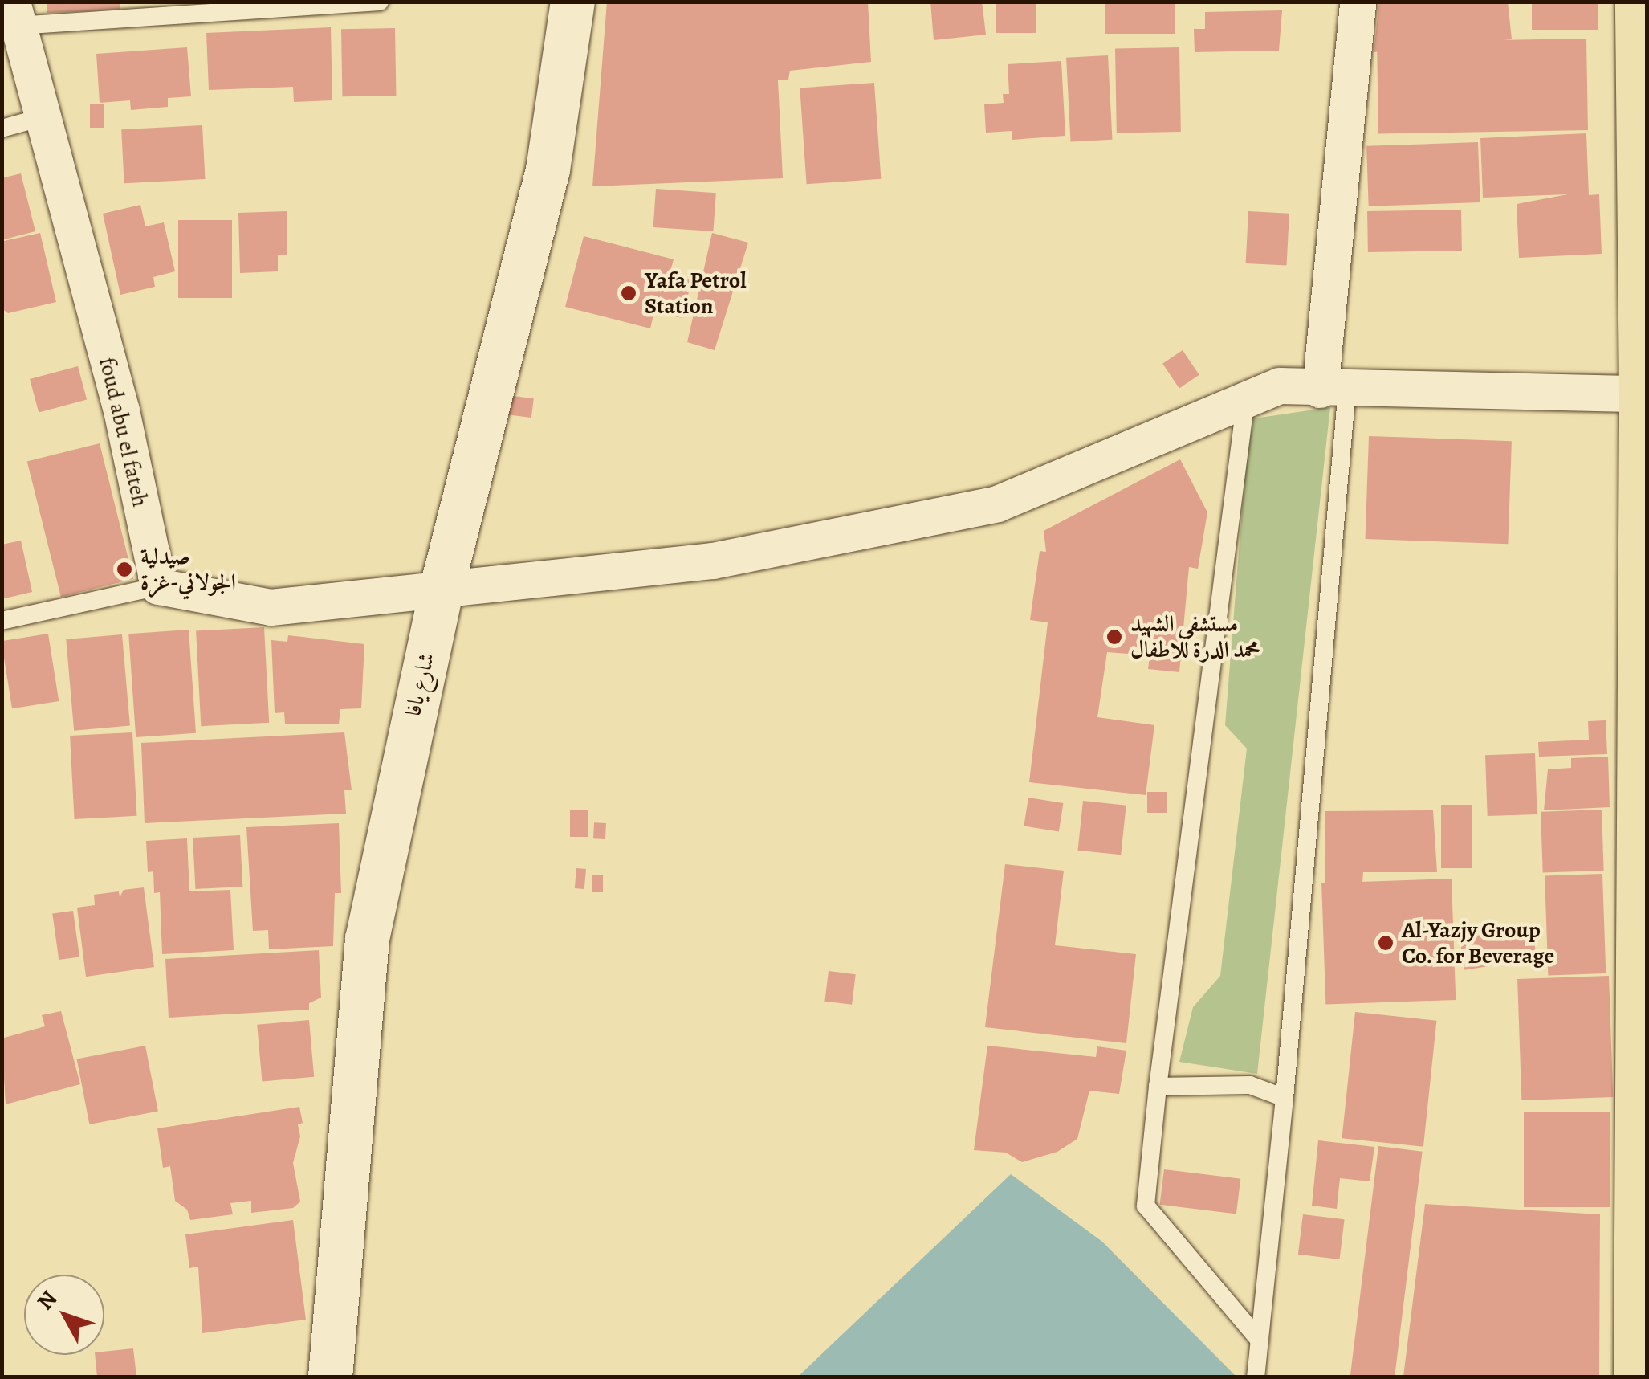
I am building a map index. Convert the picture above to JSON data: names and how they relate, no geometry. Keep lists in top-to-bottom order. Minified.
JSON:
{"streets":{"street":["foud abu el fateh","شارع يافا"]},"places":["Yafa Petrol Station","صيدلية الجولاني-غزة","مستشفى الشهيد محمد الدرة للاطفال","Al-Yazjy Group Co. for Beverage"],"north":"top left"}
